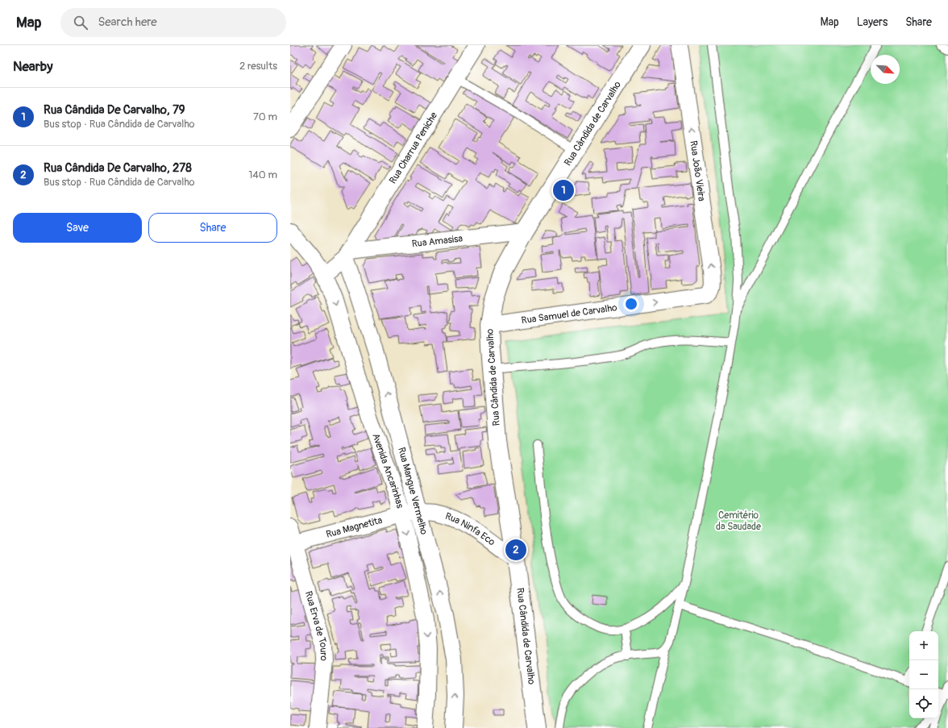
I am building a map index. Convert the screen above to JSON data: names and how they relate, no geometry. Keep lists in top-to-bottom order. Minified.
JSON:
{"streets":{"street":["Rua Cândida de Carvalho","Rua Charrua Peniche","Rua João Vieira","Rua Amasisa","Rua Samuel de Carvalho","Avenida Ancarinhas","Rua Mangue Vermelho","Rua Magnetita","Rua Ninfa Eco","Rua Erva de Touro"]},"crossings":[["Rua Cândida de Carvalho","Rua Amasisa"],["Rua Cândida de Carvalho","Rua Samuel de Carvalho"],["Rua Cândida de Carvalho","Rua Ninfa Eco"],["Rua Charrua Peniche","Rua Amasisa"],["Rua Charrua Peniche","Rua Mangue Vermelho"],["Rua João Vieira","Rua Samuel de Carvalho"],["Rua Amasisa","Rua Mangue Vermelho"],["Avenida Ancarinhas","Rua Magnetita"],["Rua Mangue Vermelho","Rua Magnetita"],["Rua Mangue Vermelho","Rua Ninfa Eco"],["Rua Magnetita","Rua Ninfa Eco"],["Rua Magnetita","Rua Erva de Touro"]],"one_way":["Rua João Vieira","Rua Samuel de Carvalho","Avenida Ancarinhas","Rua Mangue Vermelho"],"parks":["Cemitério da Saudade"],"north":"bottom right","page":{"header":"Map","search":"Search here","nav":["Map","Layers","Share"],"heading":["Nearby","2 results"],"list":[{"mark":"1","name":"Rua Cândida De Carvalho, 79","note":"Bus stop · Rua Cândida de Carvalho","value":"70 m"},{"mark":"2","name":"Rua Cândida De Carvalho, 278","note":"Bus stop · Rua Cândida de Carvalho","value":"140 m"}],"pins":["1","2"],"buttons":["Save","Share"],"map_buttons":["+","−"]}}
